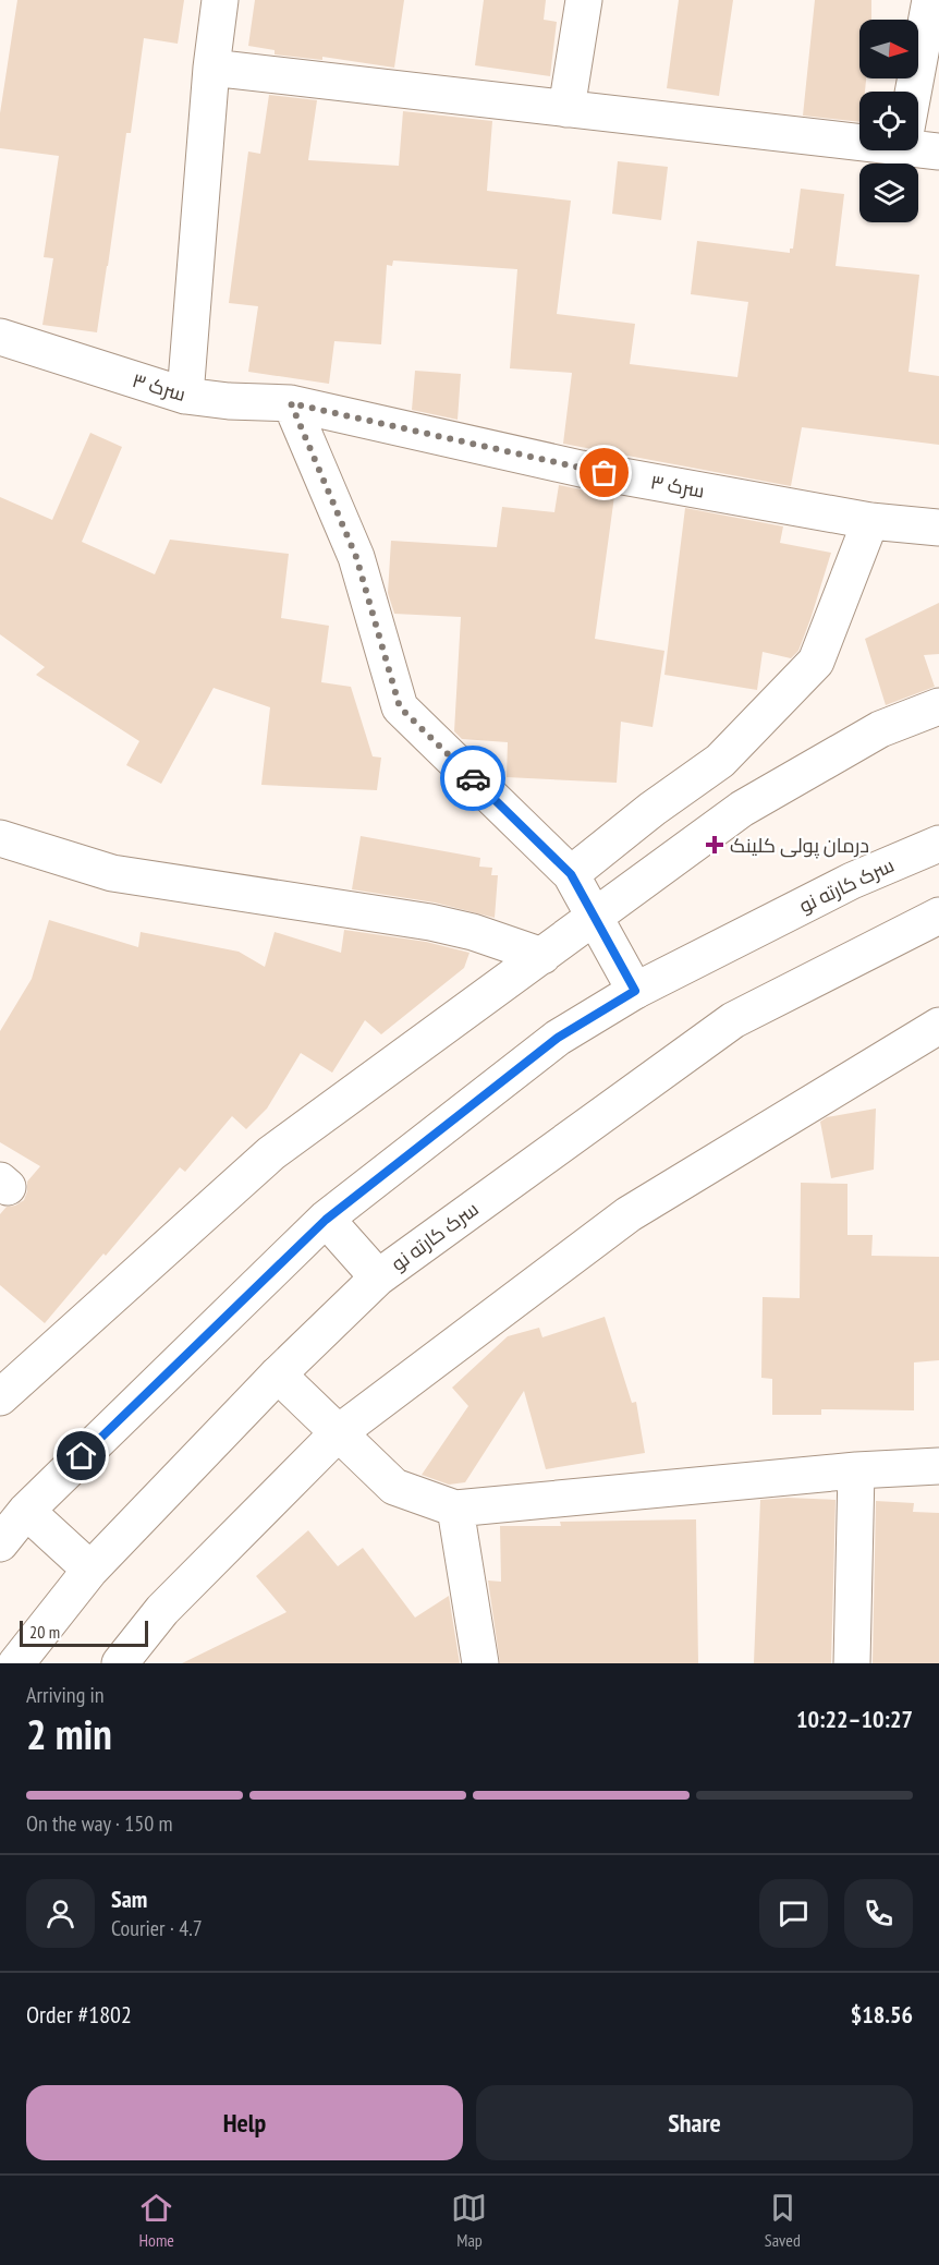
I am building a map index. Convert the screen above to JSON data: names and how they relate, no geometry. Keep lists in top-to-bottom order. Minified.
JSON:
{"streets":{"main road":["سرک ۳","سرک کارته نو"]},"places":{"health":["درمان پولی کلینک"]},"scale_bar":"20 m","north":"right","page":{"scale":"20 m","heading":["2 min","Arriving in","10:22–10:27"],"panel":["Sam","Courier · 4.7","Order #1802","$18.56"],"bar":"On the way · 150 m","buttons":["Help","Share"],"tabs":["Home","Map","Saved"]}}
